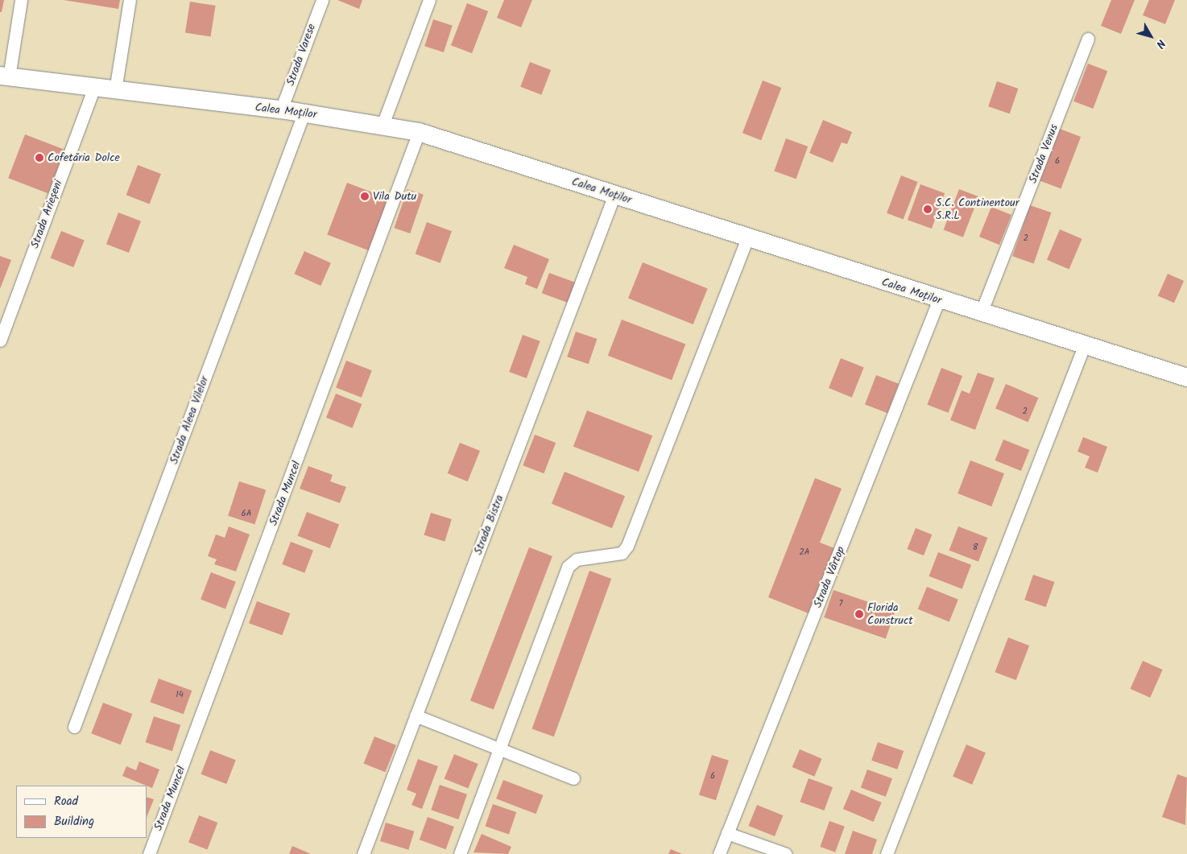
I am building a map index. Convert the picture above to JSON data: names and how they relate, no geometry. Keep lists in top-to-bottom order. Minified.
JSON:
{"streets":{"main road":["Calea Moților"],"street":["Strada Varese","Strada Venus","Strada Arieșeni","Strada Aleea Vilelor","Strada Muncel","Strada Bistra","Strada Vârtop"]},"crossings":[["Strada Varese","Calea Moților"],["Calea Moților","Strada Venus"],["Calea Moților","Strada Arieșeni"],["Calea Moților","Strada Aleea Vilelor"],["Calea Moților","Strada Muncel"],["Calea Moților","Strada Bistra"],["Calea Moților","Strada Vârtop"]],"places":["Cofetăria Dolce","Vila Dutu","S.C. Continentour S.R.L","Florida Construct"],"house_numbers":["6","2","2","6A","8","2A","7","14","6"],"legend":["Road","Building"],"north":"bottom right"}
